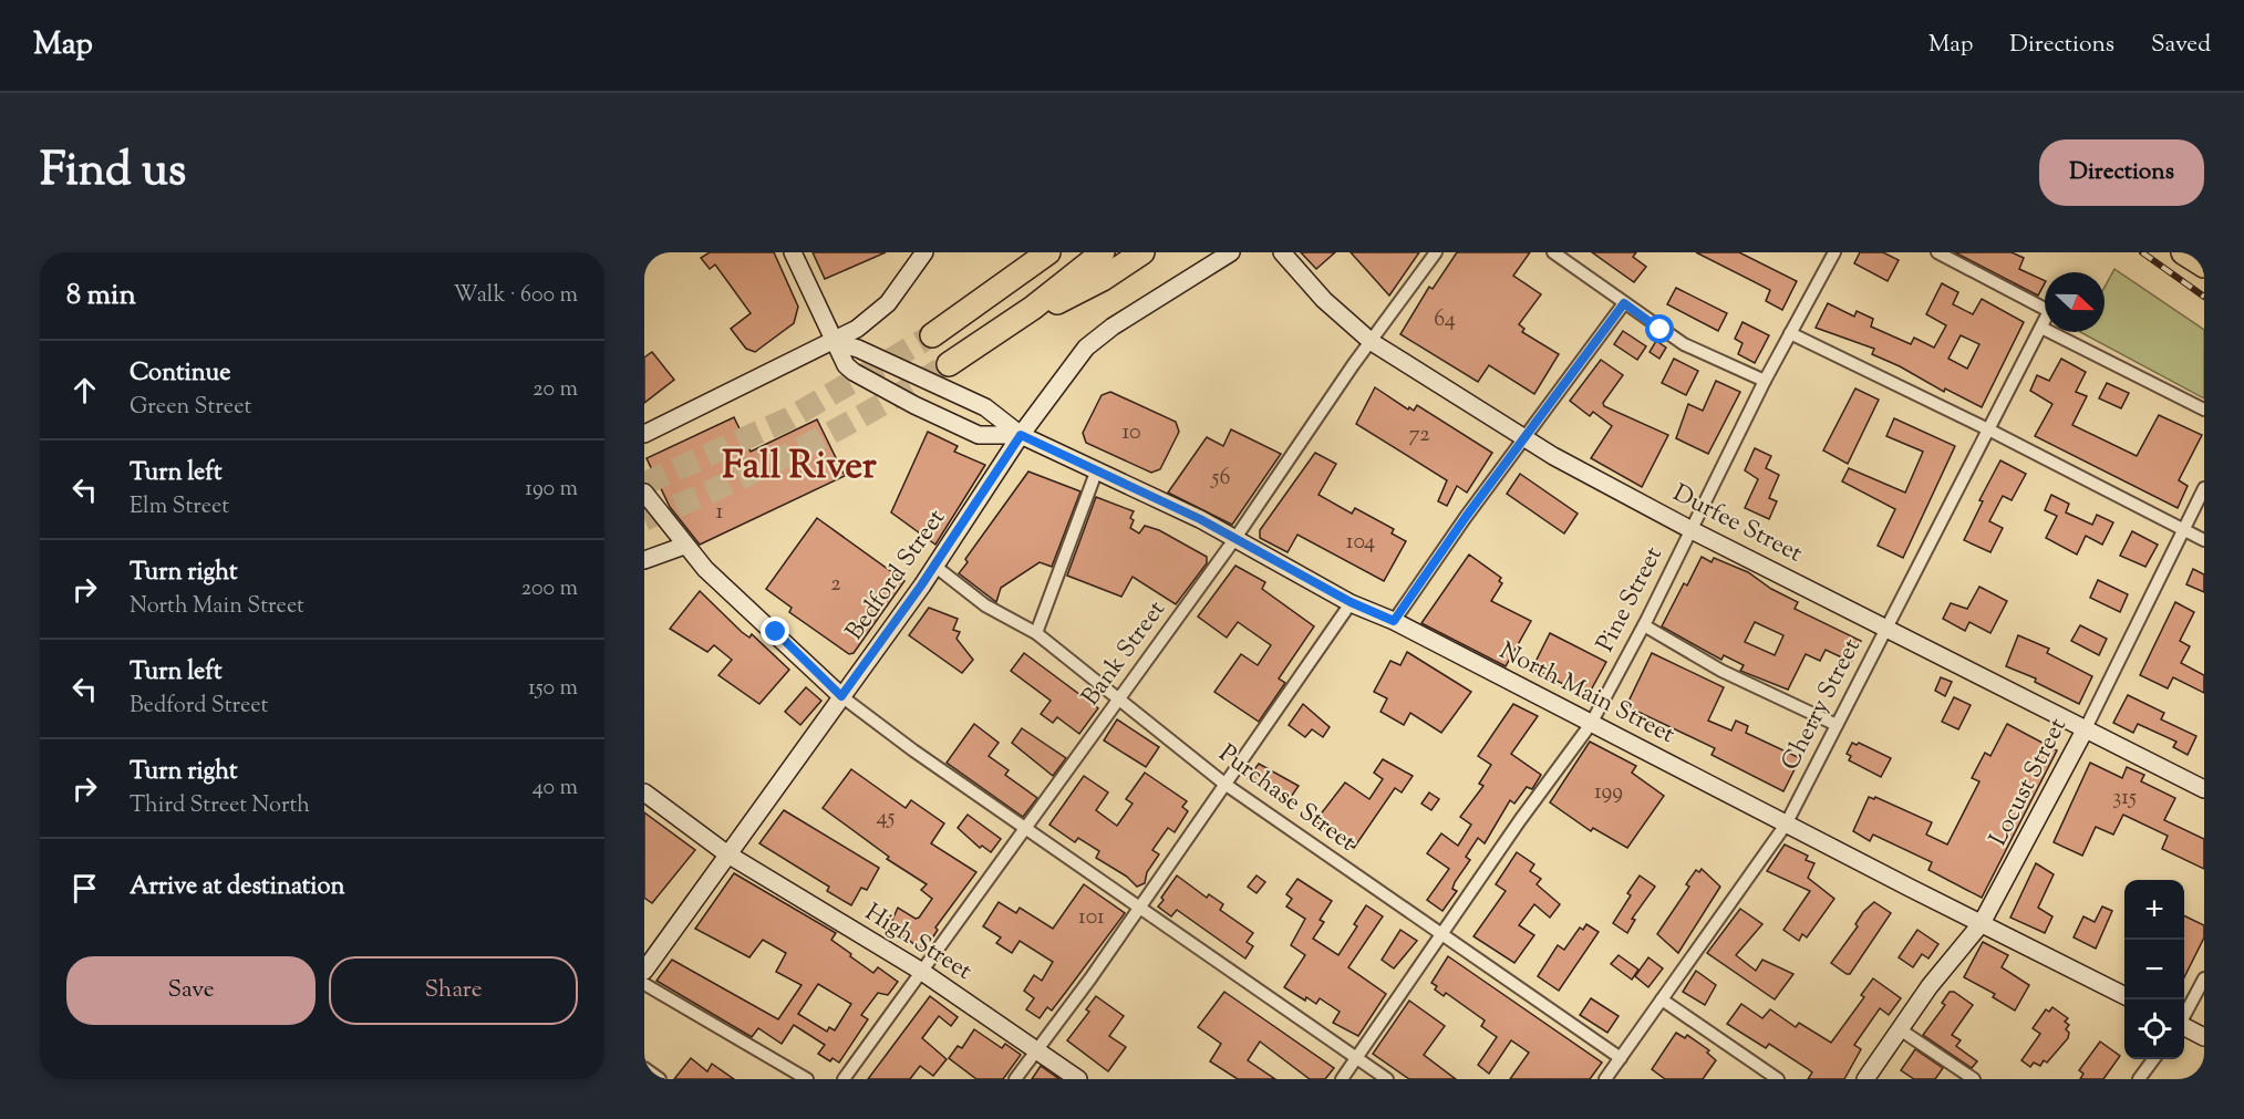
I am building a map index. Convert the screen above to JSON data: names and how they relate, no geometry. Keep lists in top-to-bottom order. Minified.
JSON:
{"streets":{"main road":["Durfee Street","Bedford Street","North Main Street","Locust Street","High Street"],"street":["Pine Street","Bank Street","Cherry Street","Purchase Street"]},"crossings":[["Durfee Street","Pine Street"],["Durfee Street","Bank Street"],["Durfee Street","Cherry Street"],["Durfee Street","Locust Street"],["Bedford Street","North Main Street"],["Bedford Street","Purchase Street"],["Bedford Street","High Street"],["Pine Street","North Main Street"],["Pine Street","Purchase Street"],["Bank Street","North Main Street"],["Bank Street","Purchase Street"],["Bank Street","High Street"],["North Main Street","Cherry Street"],["North Main Street","Locust Street"],["Cherry Street","Purchase Street"]],"districts":["Fall River"],"house_numbers":["64","10","72","56","1","104","2","199","315","45","101"],"north":"right","page":{"header":"Map","nav":["Map","Directions","Saved"],"title":"Find us","buttons":["Directions",["Save","Share"]],"heading":["8 min","Walk · 600 m"],"list":[["Continue","Green Street","20 m"],["Turn left","Elm Street","190 m"],["Turn right","North Main Street","200 m"],["Turn left","Bedford Street","150 m"],["Turn right","Third Street North","40 m"],"Arrive at destination"],"map_buttons":["+","−"]}}
